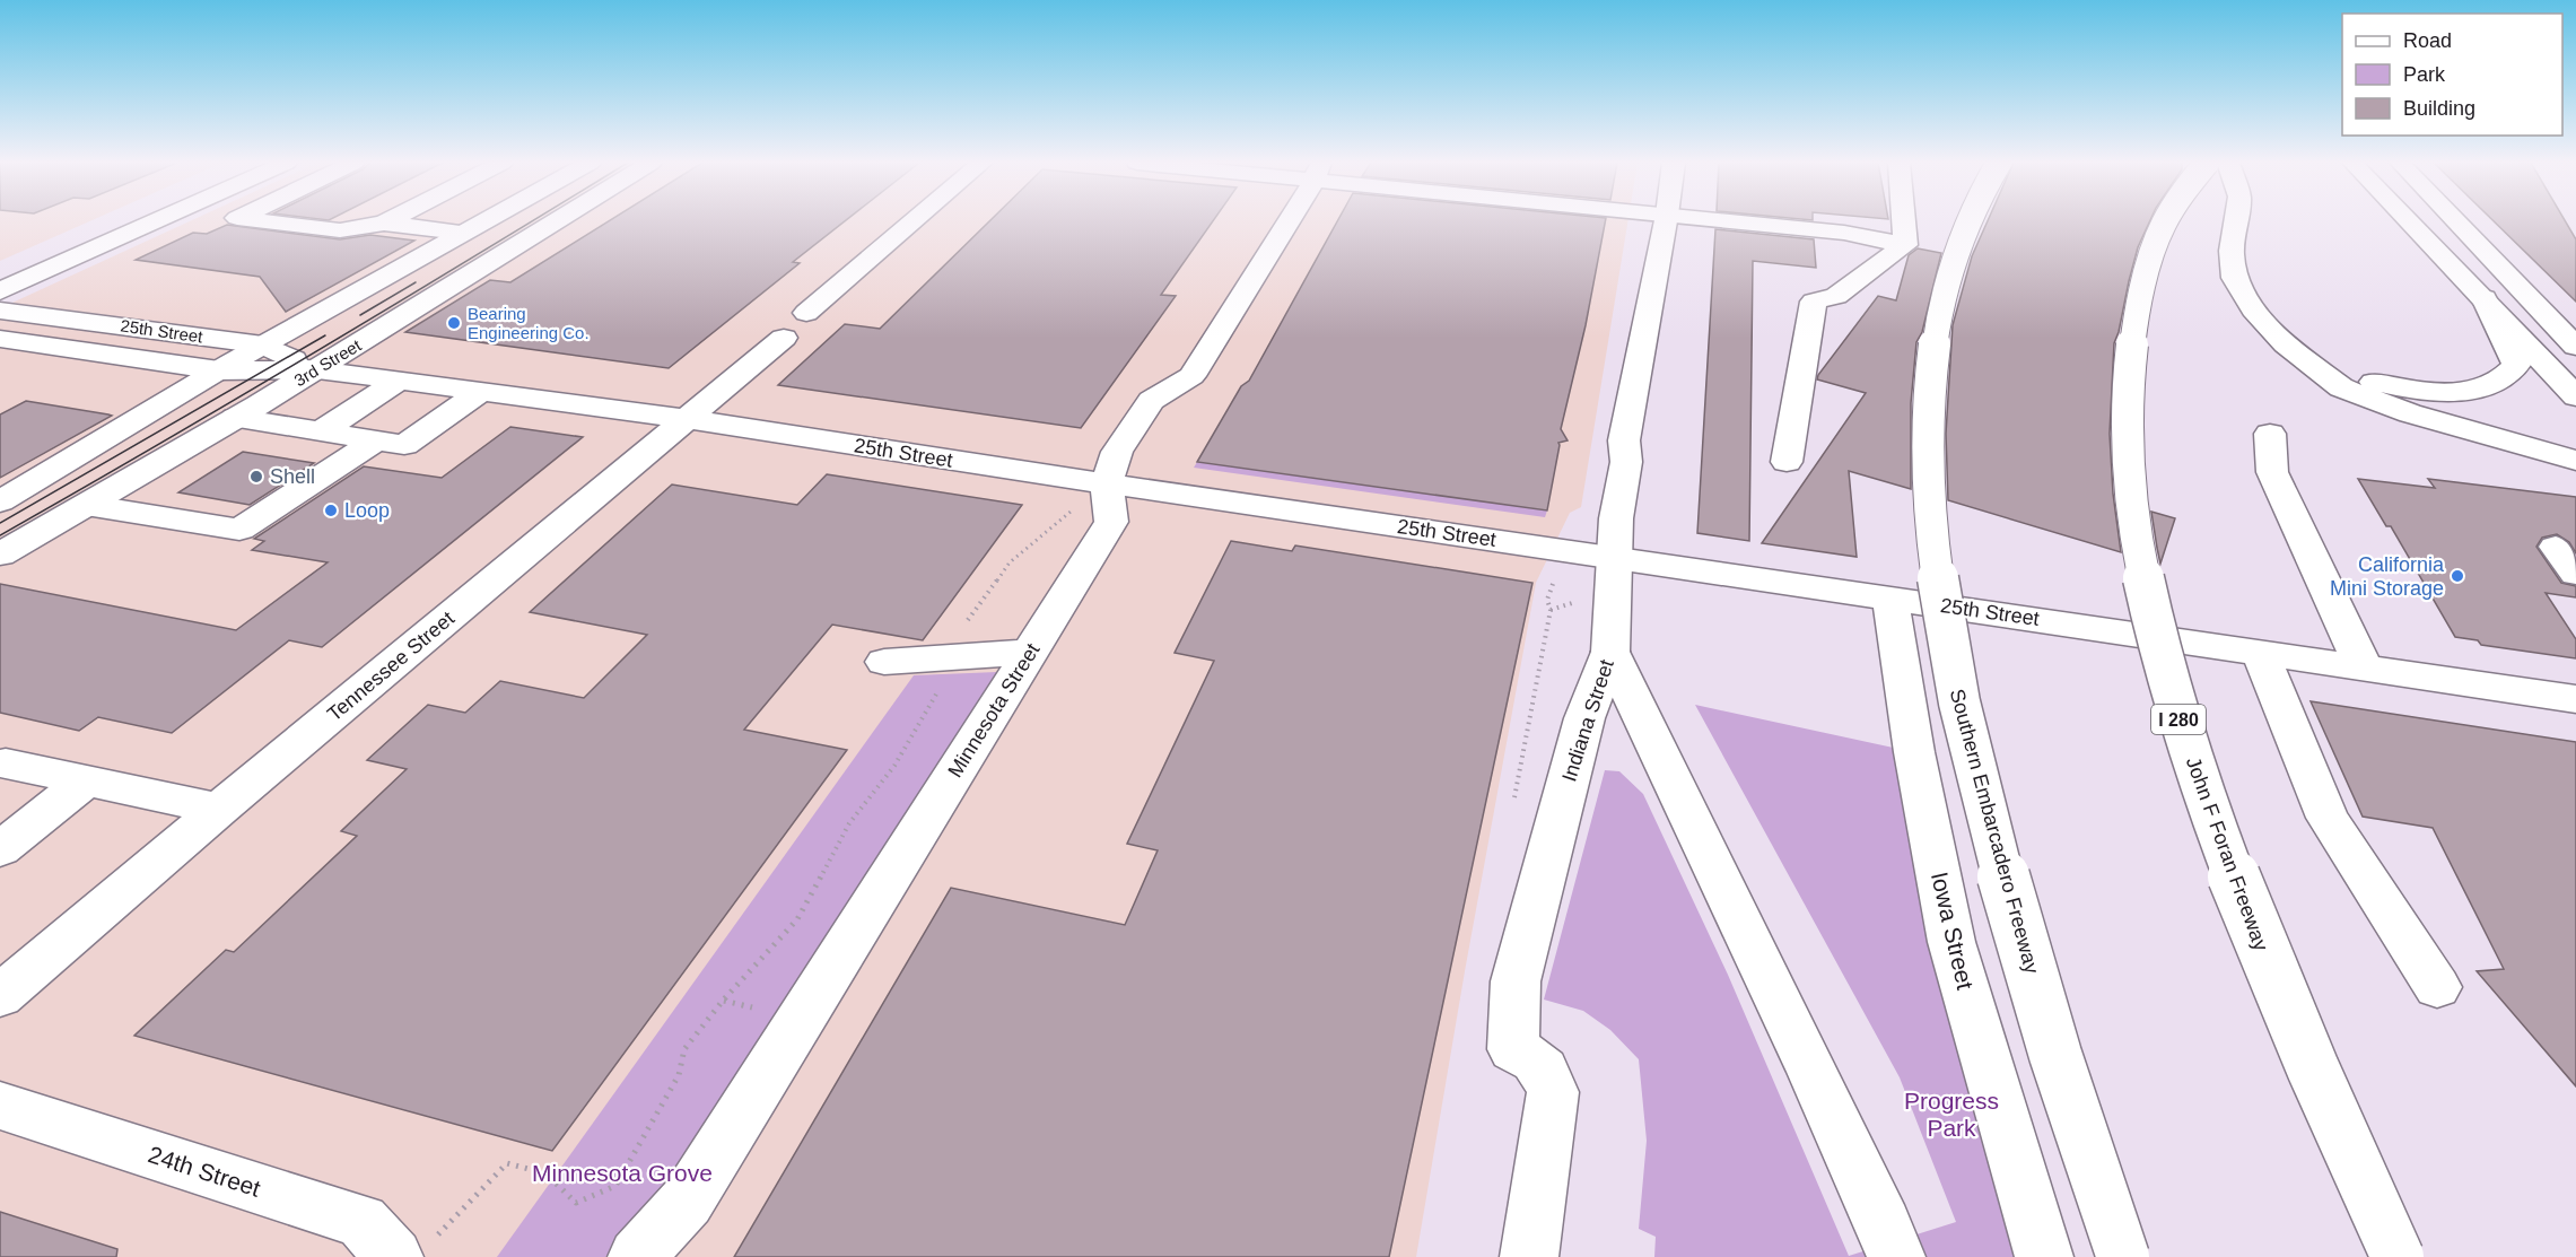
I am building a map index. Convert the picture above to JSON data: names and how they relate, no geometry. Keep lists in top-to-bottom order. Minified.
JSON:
{"streets":{"main road":["25th Street","3rd Street","Tennessee Street","Minnesota Street","I 280","Indiana Street","Southern Embarcadero Freeway","John F Foran Freeway","Iowa Street","24th Street"]},"crossings":[["25th Street","3rd Street"],["25th Street","Tennessee Street"],["25th Street","Minnesota Street"],["25th Street","Indiana Street"],["25th Street","Iowa Street"]],"parks":["Progress Park","Minnesota Grove"],"places":["Bearing Engineering Co.","Shell","Loop","California Mini Storage"],"legend":["Road","Park","Building"]}
